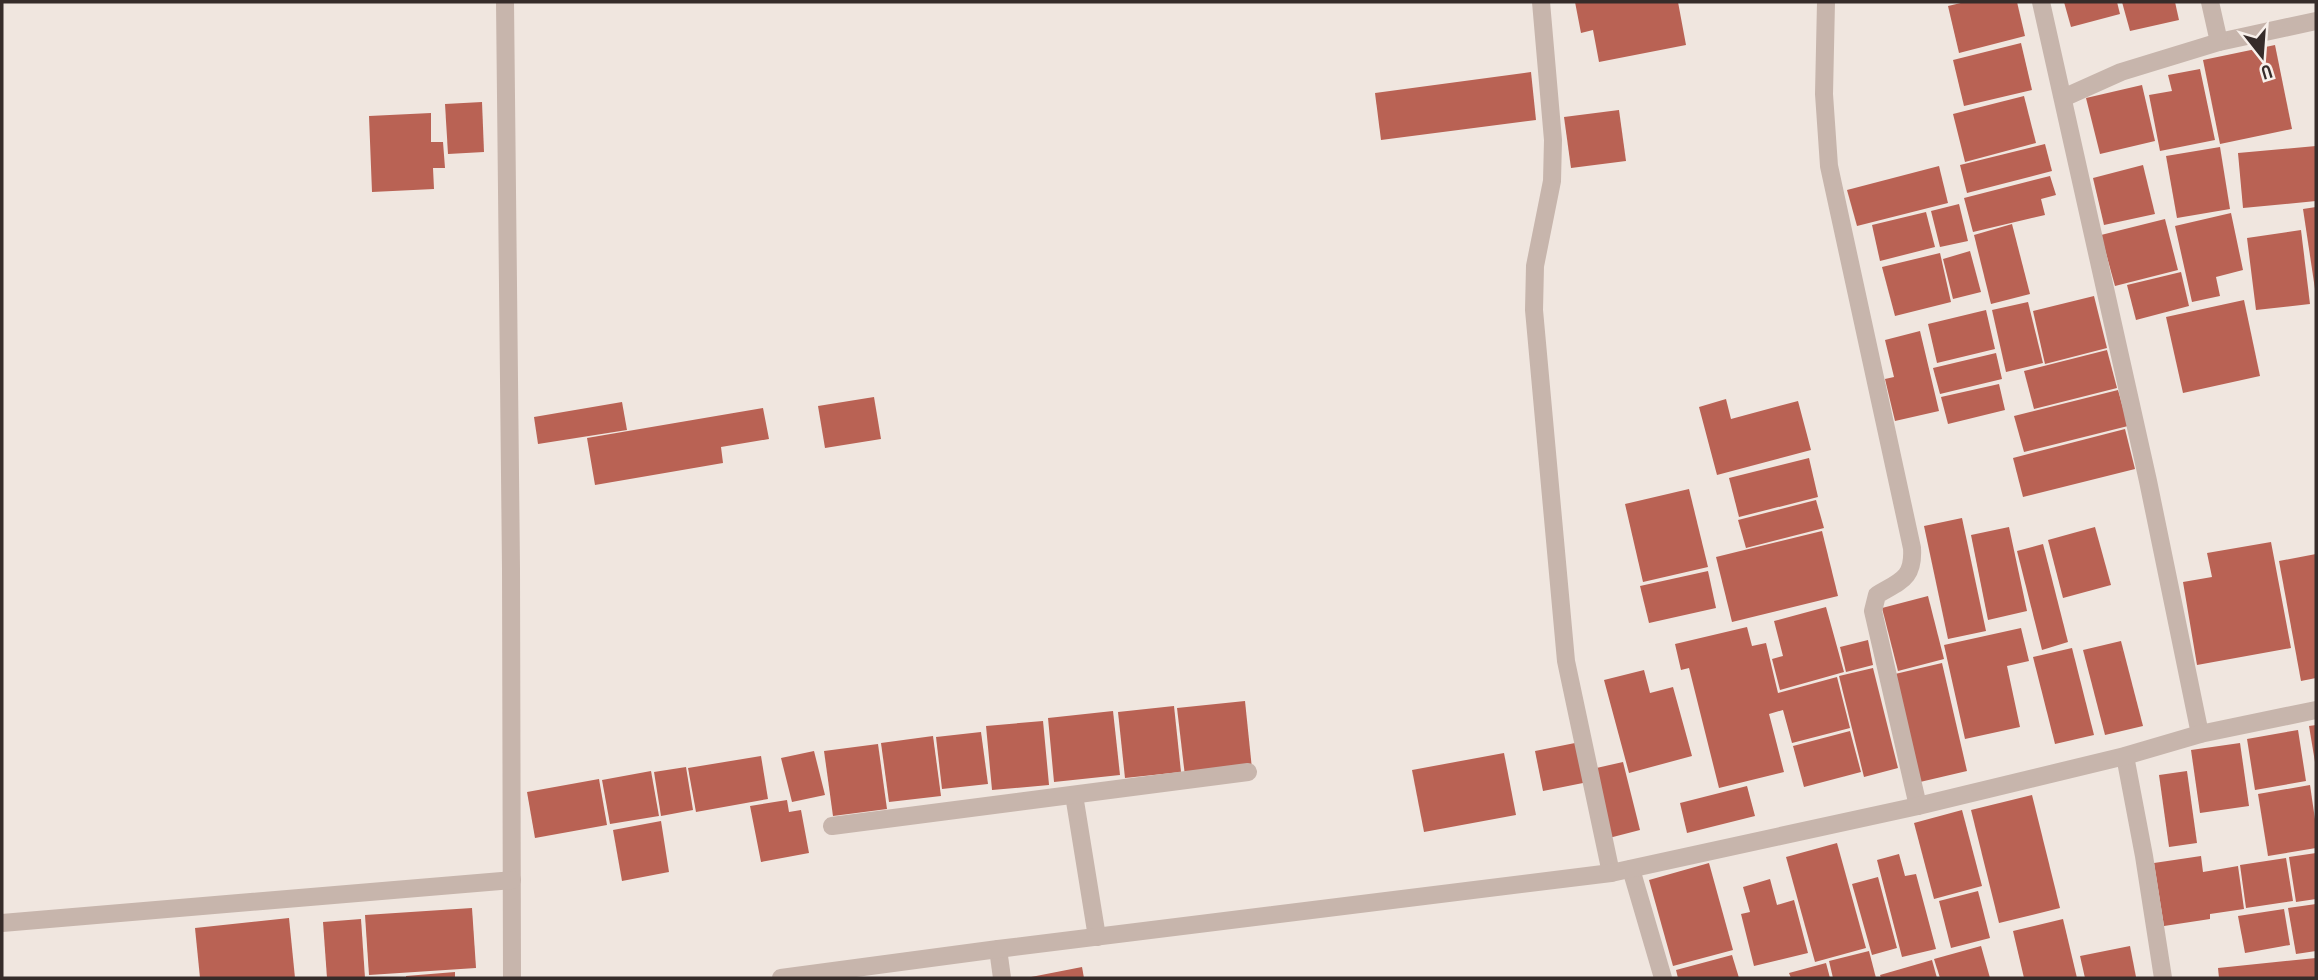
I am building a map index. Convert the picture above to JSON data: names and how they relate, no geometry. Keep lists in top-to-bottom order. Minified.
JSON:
{"north":"bottom"}
